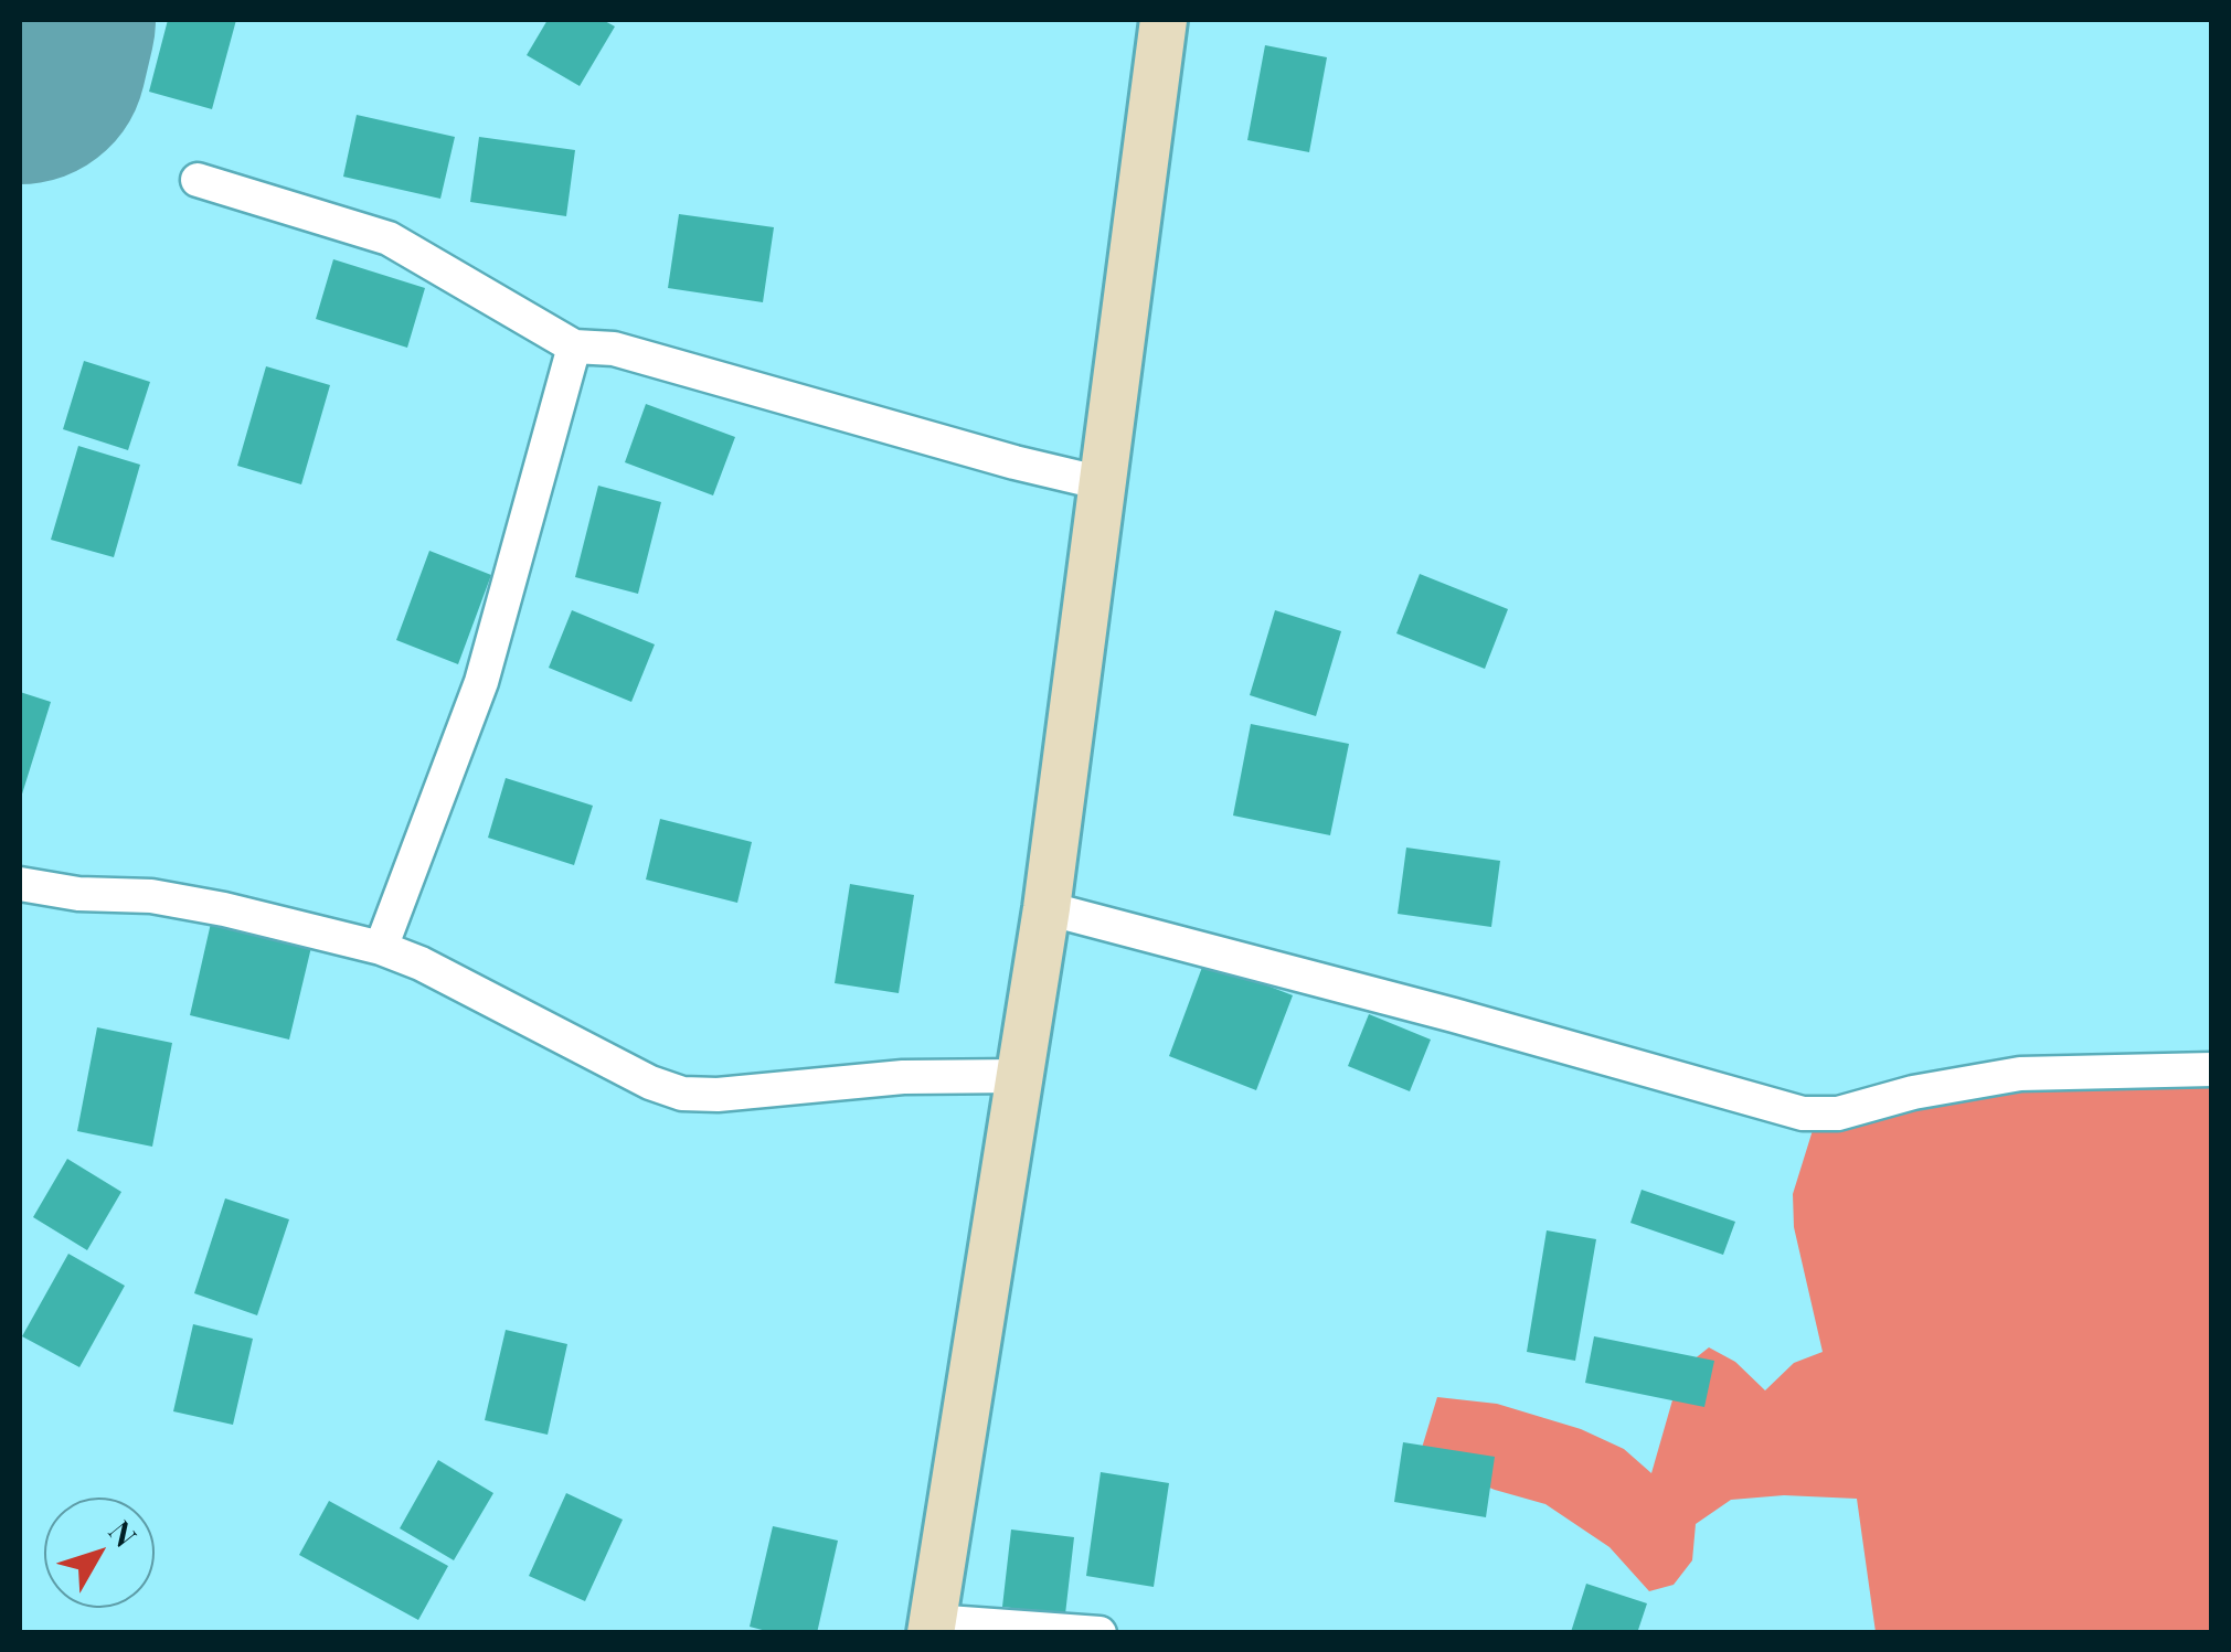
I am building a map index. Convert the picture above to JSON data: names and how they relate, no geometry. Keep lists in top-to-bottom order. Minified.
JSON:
{"north":"top right"}
